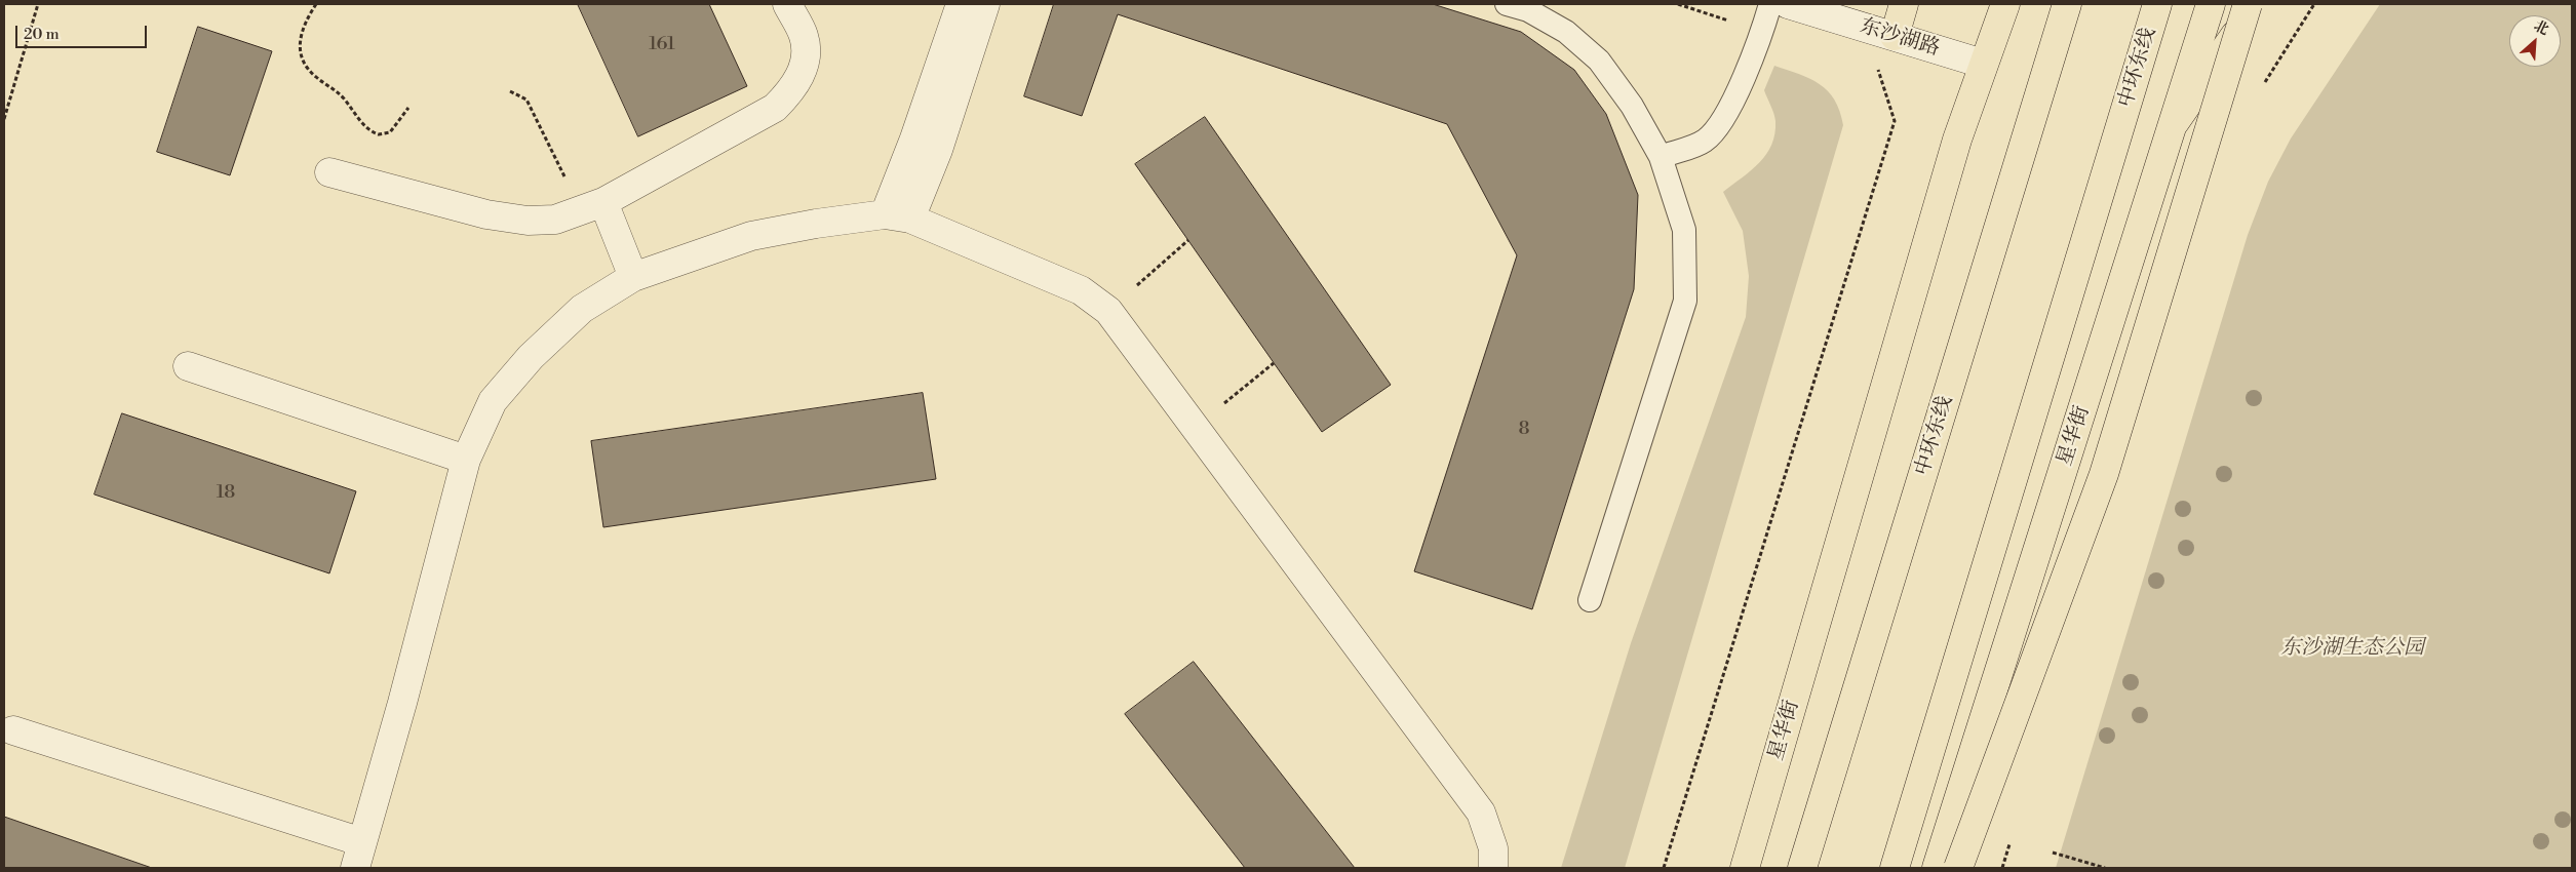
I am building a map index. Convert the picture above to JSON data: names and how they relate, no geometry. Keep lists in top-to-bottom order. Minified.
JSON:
{"streets":{"main road":["中环东线","星华街"],"street":["东沙湖路"]},"crossings":[["东沙湖路","星华街"]],"parks":["东沙湖生态公园"],"house_numbers":["161","8","18"],"scale_bar":"20 m","north":"top right"}
